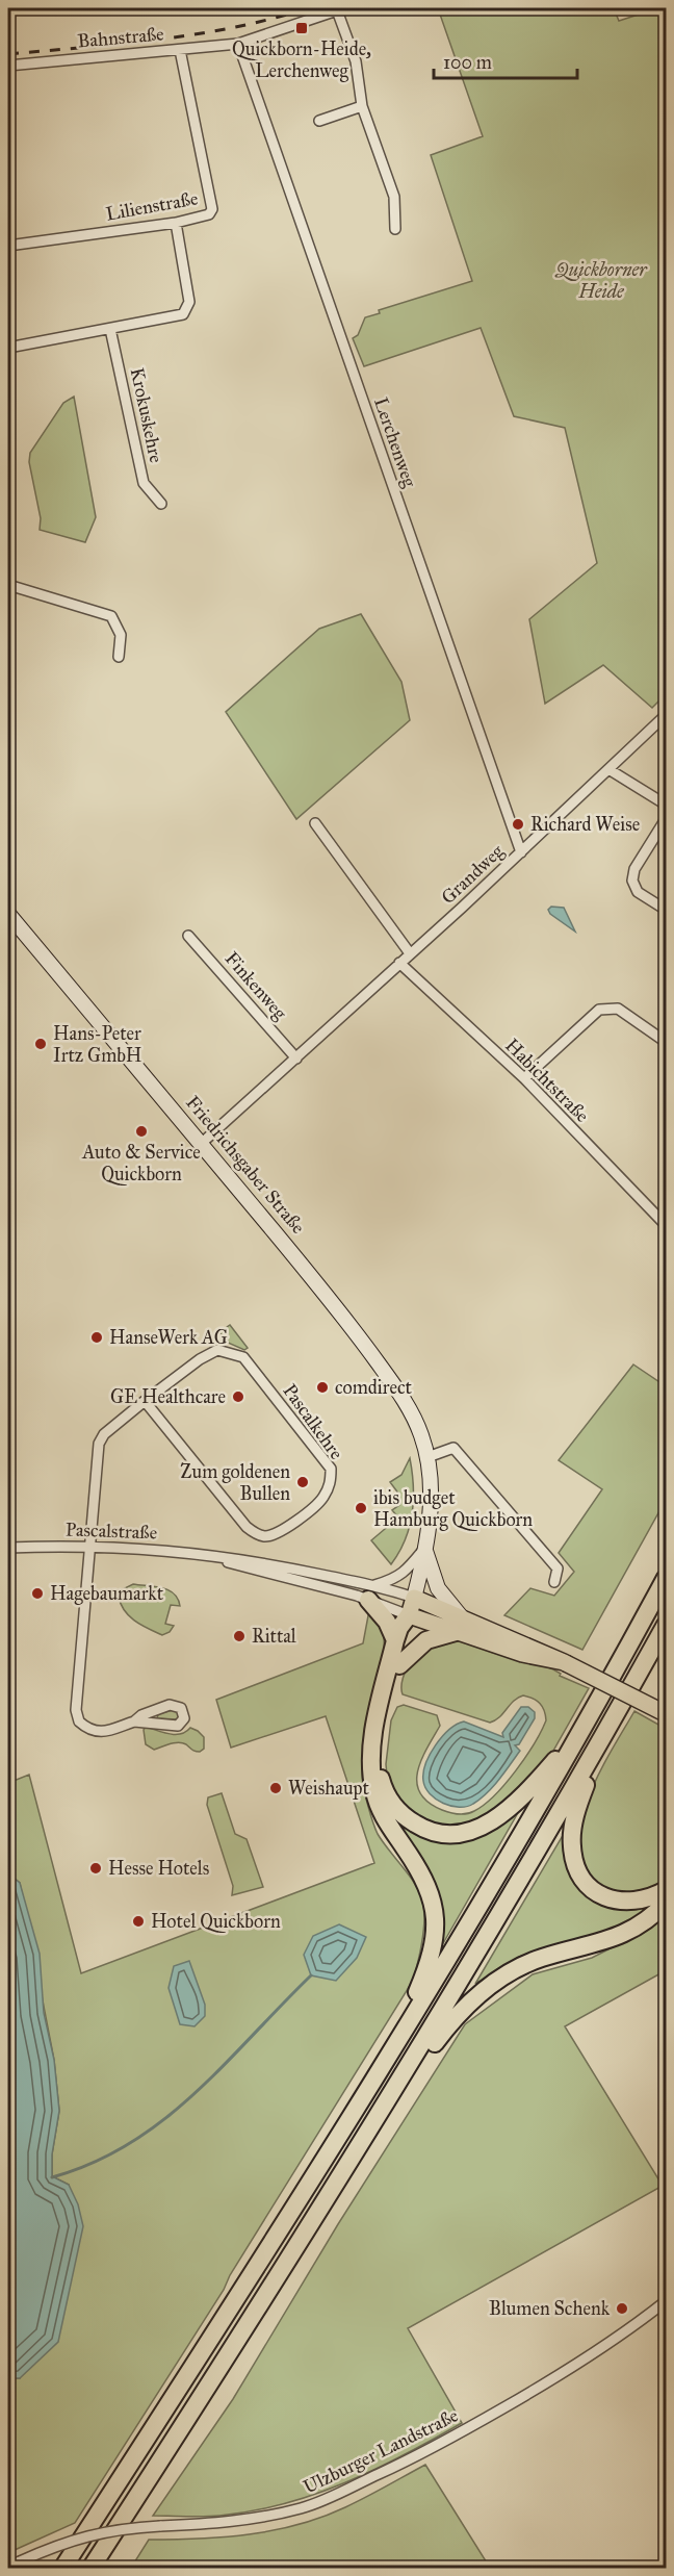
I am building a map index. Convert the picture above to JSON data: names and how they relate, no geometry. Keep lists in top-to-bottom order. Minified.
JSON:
{"streets":{"main road":["Friedrichsgaber Straße"],"street":["Bahnstraße","Lilienstraße","Krokuskehre","Lerchenweg","Grandweg","Finkenweg","Habichtstraße","Pascalkehre","Pascalstraße","Ulzburger Landstraße"]},"crossings":[["Bahnstraße","Lilienstraße"],["Bahnstraße","Lerchenweg"],["Lerchenweg","Grandweg"],["Grandweg","Finkenweg"],["Grandweg","Habichtstraße"],["Grandweg","Friedrichsgaber Straße"],["Friedrichsgaber Straße","Pascalstraße"]],"parks":["Quickborner Heide"],"places":{"transit":["Quickborn-Heide, Lerchenweg"],"other":["Richard Weise","Hans-Peter Irtz GmbH","Auto & Service Quickborn","HanseWerk AG","comdirect","GE Healthcare","Zum goldenen Bullen","ibis budget Hamburg Quickborn","Hagebaumarkt","Rittal","Weishaupt","Hesse Hotels","Hotel Quickborn","Blumen Schenk"]},"scale_bar":"100 m"}
